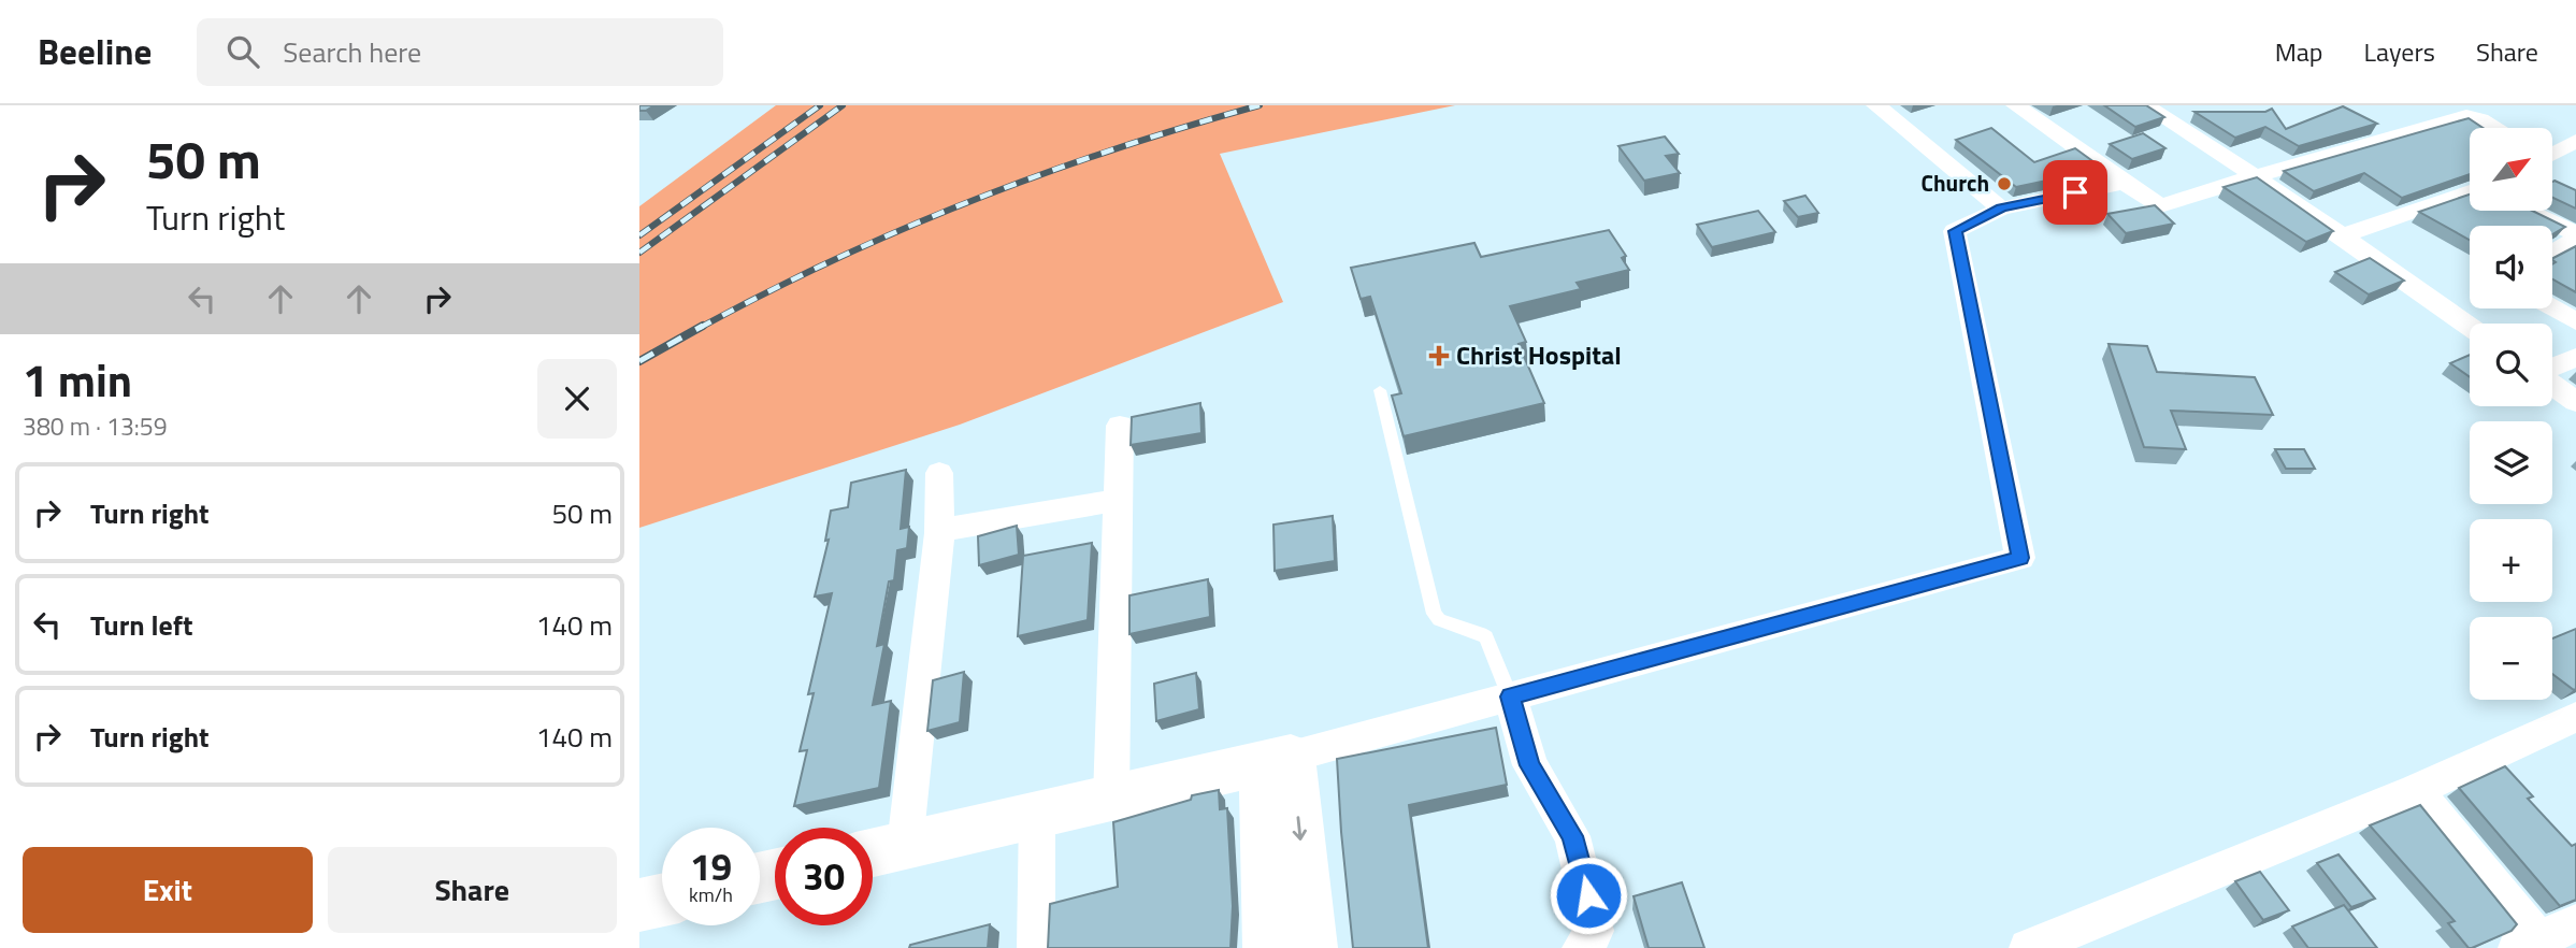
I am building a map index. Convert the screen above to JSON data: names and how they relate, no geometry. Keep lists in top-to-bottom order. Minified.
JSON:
{"places":{"other":["Church"],"health":["Christ Hospital"]},"north":"top right","page":{"header":"Beeline","search":"Search here","nav":["Map","Layers","Share"],"turn":["50 m","Turn right"],"map_buttons":["+","−"],"heading":["1 min","380 m · 13:59"],"list":[{"name":"Turn right","value":"50 m"},{"name":"Turn left","value":"140 m"},{"name":"Turn right","value":"140 m"}],"speed":"19 km/h","limit":"30","buttons":["Exit","Share"]}}
